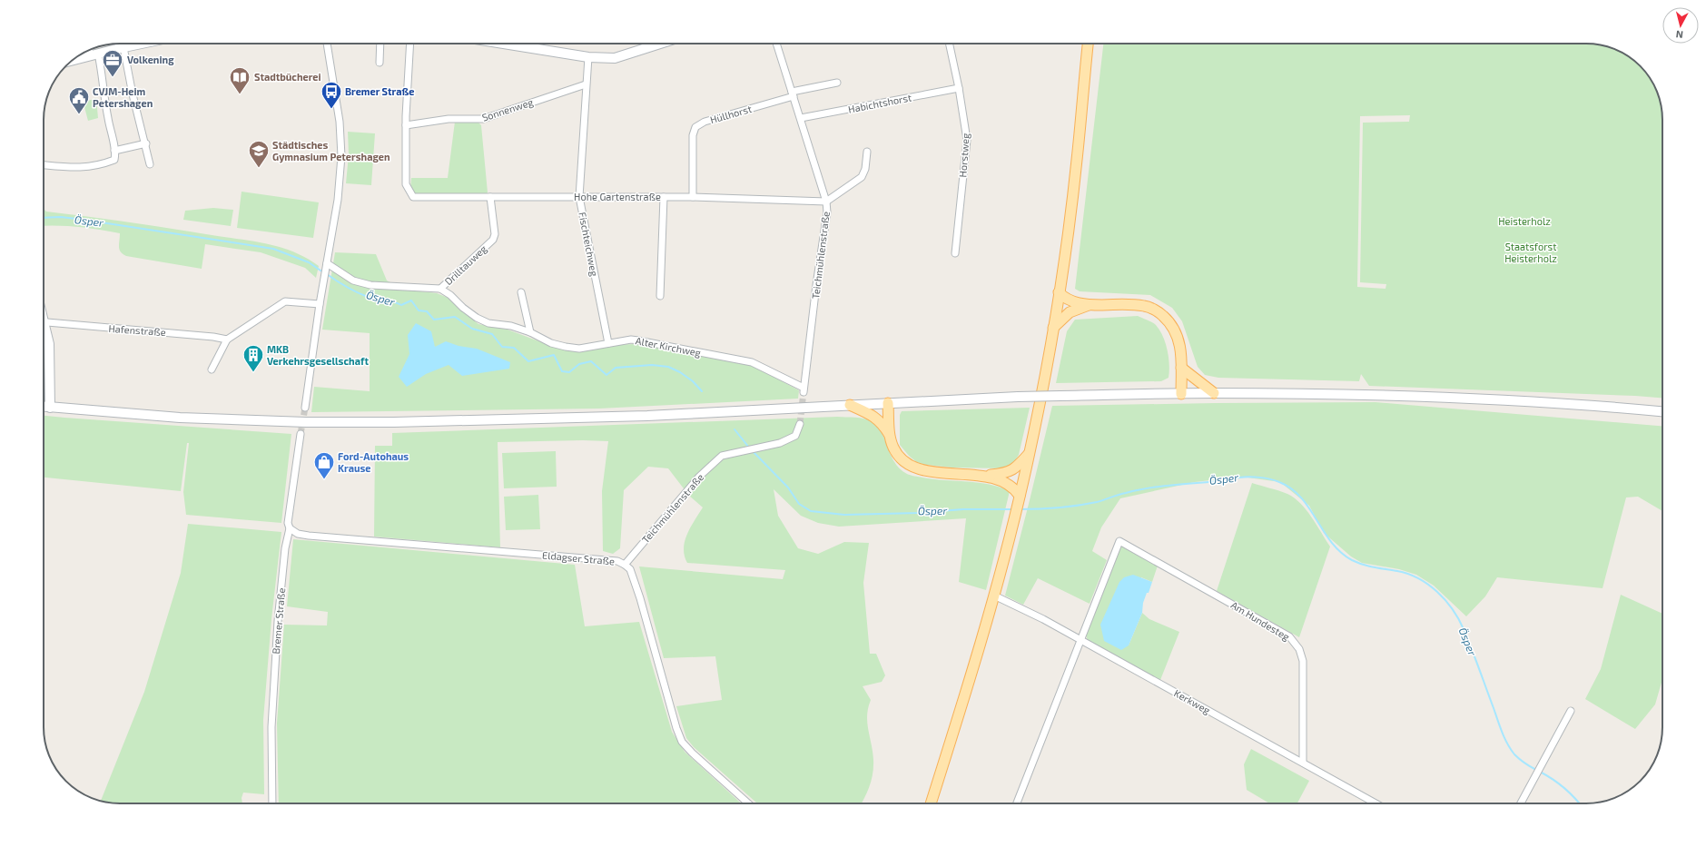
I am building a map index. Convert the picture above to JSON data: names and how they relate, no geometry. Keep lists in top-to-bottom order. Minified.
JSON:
{"streets":{"street":["Habichtshorst","Sonnenweg","Hüllhorst","Horstweg","Hohe Gartenstraße","Fischteichweg","Teichmühlenstraße","Drilltauweg","Hafenstraße","Alter Kirchweg","Eldagser Straße","Bremer Straße","Am Hundesteg","Kerkweg"]},"crossings":[["Habichtshorst","Horstweg"],["Habichtshorst","Teichmühlenstraße"],["Sonnenweg","Hohe Gartenstraße"],["Sonnenweg","Fischteichweg"],["Hüllhorst","Hohe Gartenstraße"],["Hüllhorst","Teichmühlenstraße"],["Hohe Gartenstraße","Fischteichweg"],["Hohe Gartenstraße","Teichmühlenstraße"],["Hohe Gartenstraße","Drilltauweg"],["Fischteichweg","Alter Kirchweg"],["Teichmühlenstraße","Alter Kirchweg"],["Teichmühlenstraße","Eldagser Straße"],["Drilltauweg","Alter Kirchweg"],["Eldagser Straße","Bremer Straße"],["Am Hundesteg","Kerkweg"]],"water":["Ösper"],"parks":["Heisterholz","Staatsforst Heisterholz"],"places":{"office":["Volkening"],"library":["Stadtbücherei"],"bus stop":["Bremer Straße"],"public building":["CVJM-Heim Petershagen"],"school or university":["Städtisches Gymnasium Petershagen"],"building":["MKB Verkehrsgesellschaft"],"shop":["Ford-Autohaus Krause"]},"north":"bottom"}
